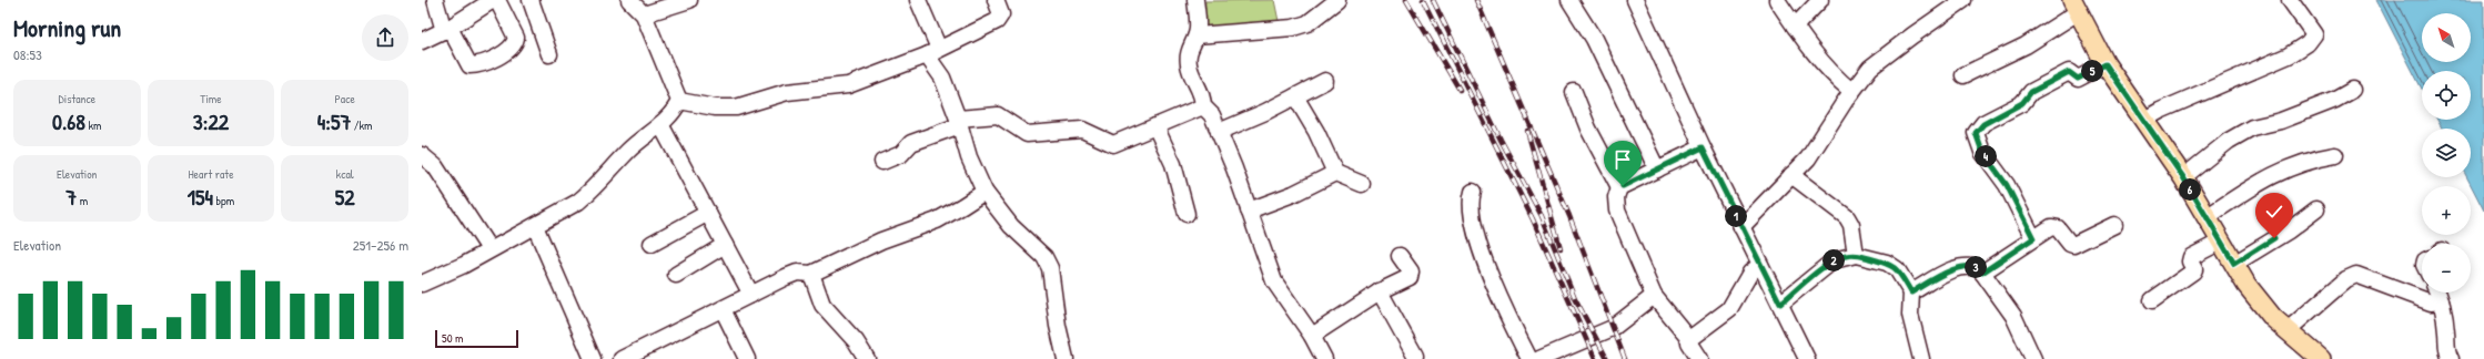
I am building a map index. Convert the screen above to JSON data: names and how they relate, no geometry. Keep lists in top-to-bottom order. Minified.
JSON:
{"scale_bar":"50 m","north":"top left","page":{"heading":["Morning run","08:53"],"map_buttons":["+","−"],"pins":["5","4","6","1","2","3"],"stats":[["Distance","0.68 km"],["Time","3:22"],["Pace","4:57 /km"],["Elevation","7 m"],["Heart rate","154 bpm"],["kcal","52"]],"chart":["Elevation","251–256 m"],"scale":"50 m"}}
